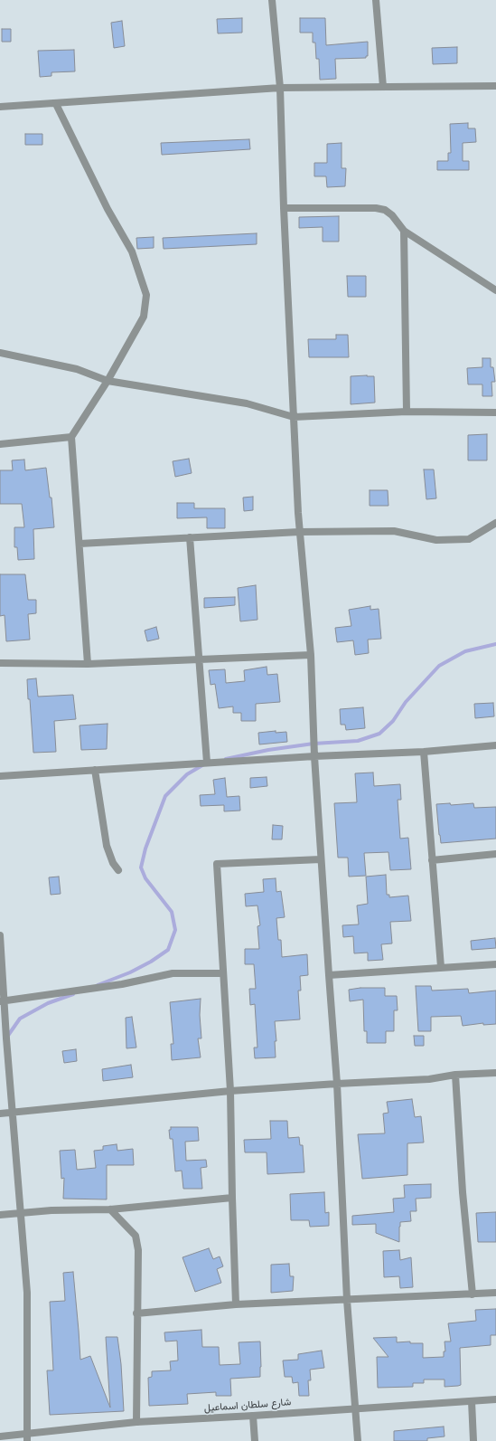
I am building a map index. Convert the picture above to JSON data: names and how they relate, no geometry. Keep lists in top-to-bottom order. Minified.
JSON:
{"streets":{"street":["شارع سلطان اسماعيل"]}}
